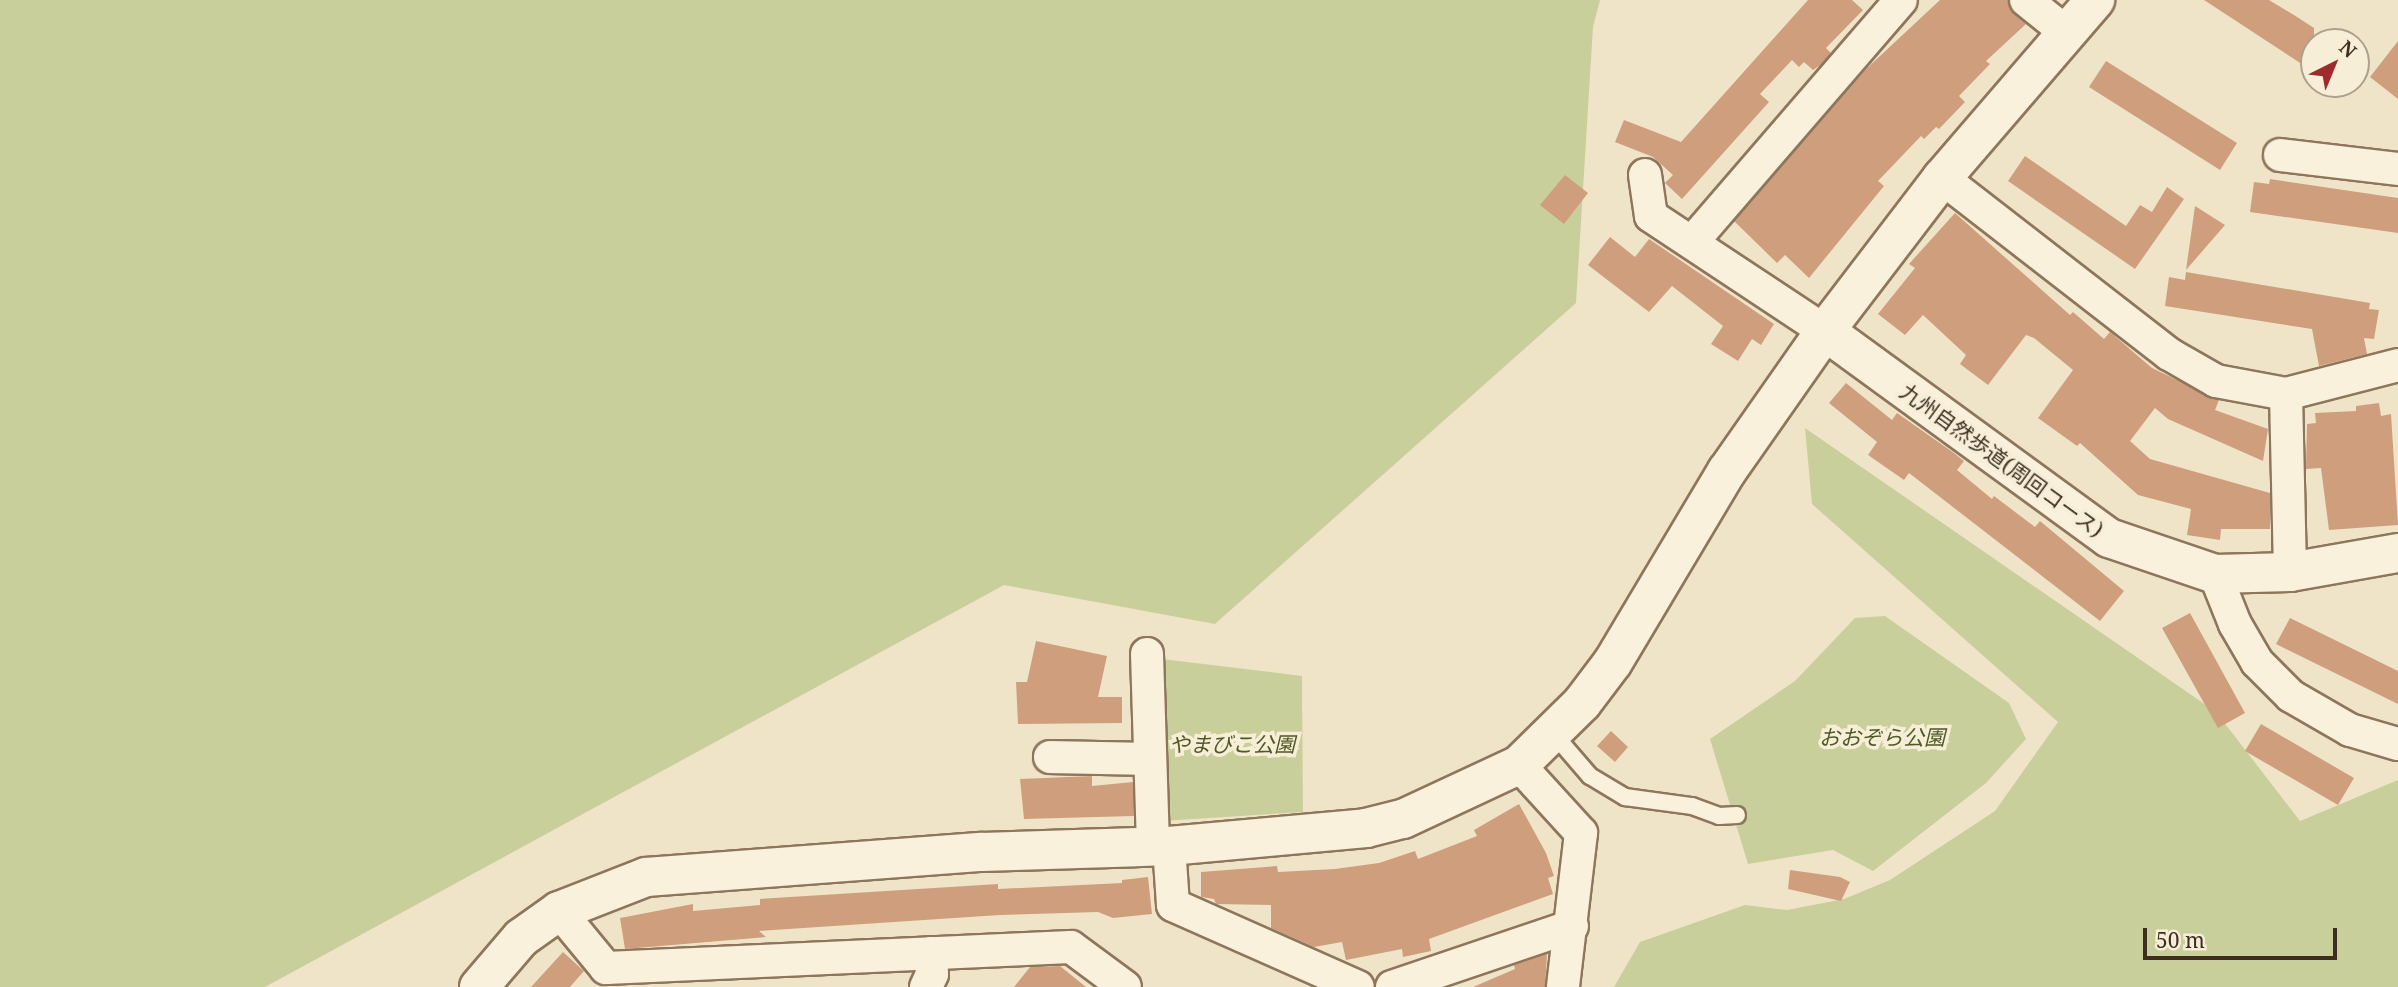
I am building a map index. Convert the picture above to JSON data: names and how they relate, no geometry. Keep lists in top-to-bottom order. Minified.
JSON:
{"streets":{"street":["九州自然歩道(周回コース)"]},"parks":["おおぞら公園","やまびこ公園"],"scale_bar":"50 m","north":"top right"}
